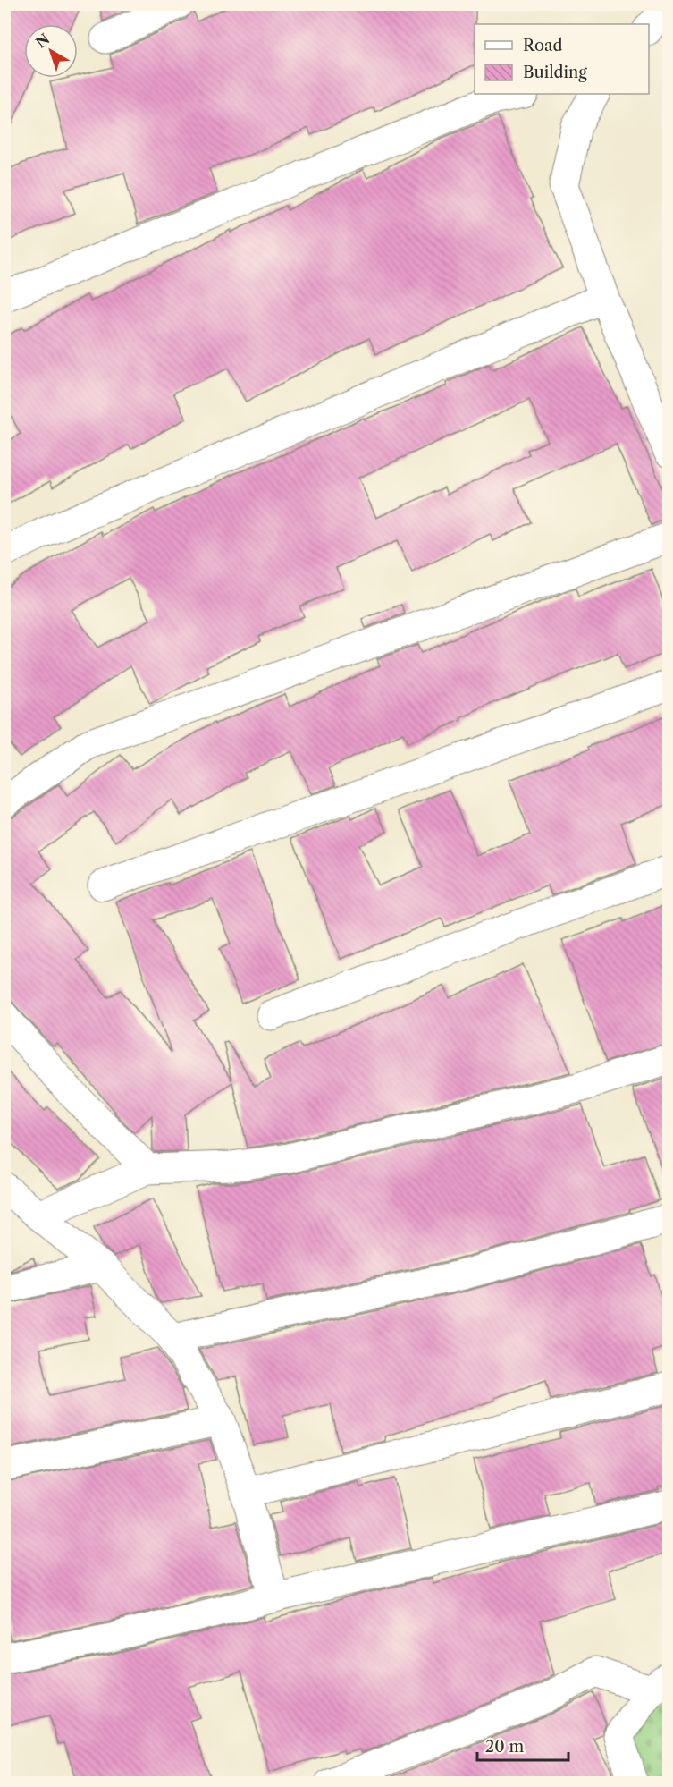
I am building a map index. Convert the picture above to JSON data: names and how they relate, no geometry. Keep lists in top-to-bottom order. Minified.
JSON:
{"legend":["Road","Building"],"scale_bar":"20 m","north":"top left"}
